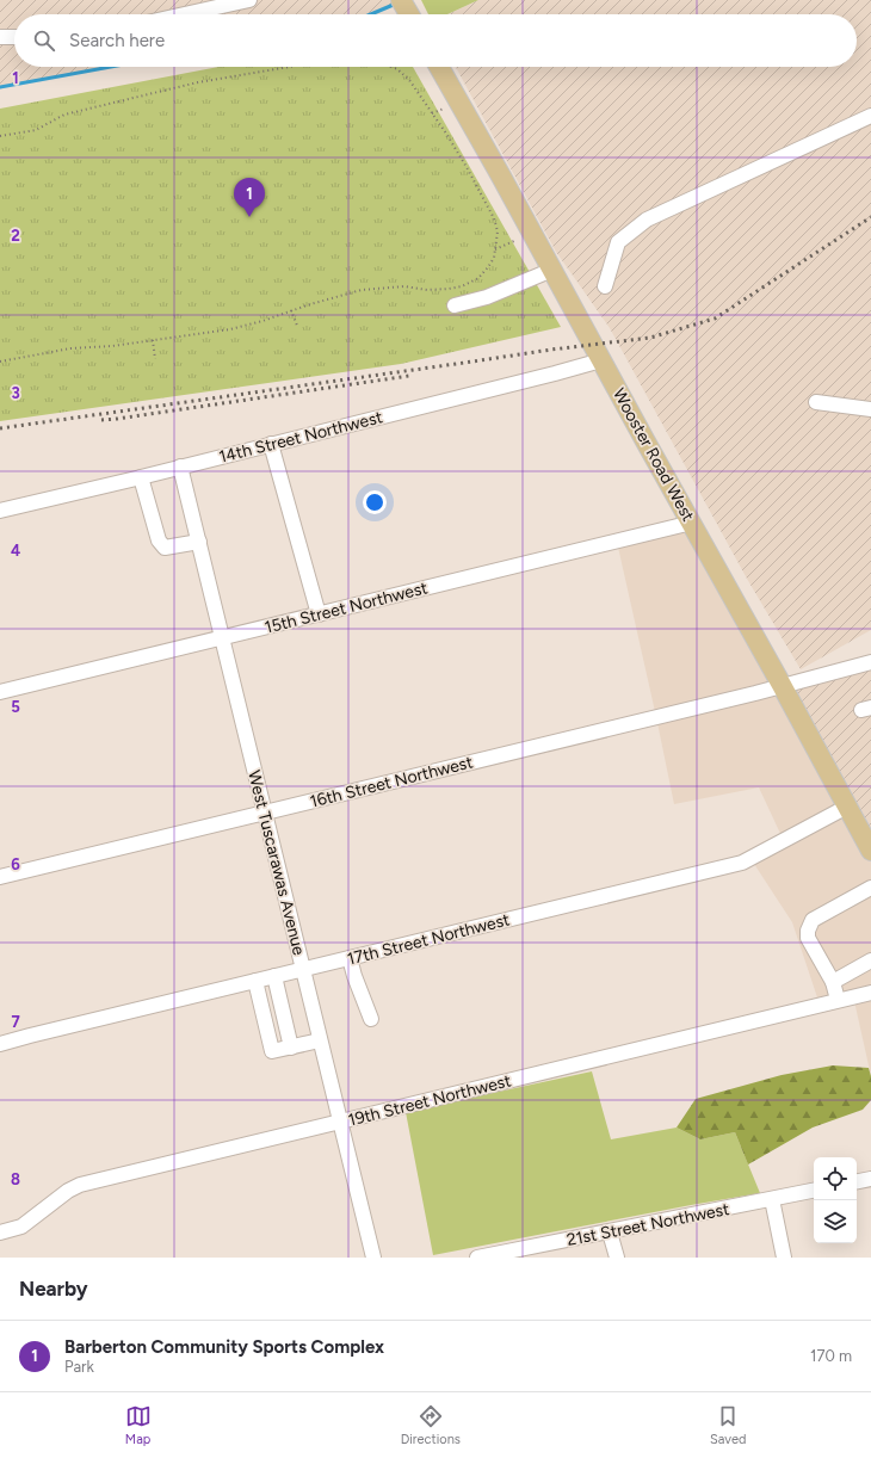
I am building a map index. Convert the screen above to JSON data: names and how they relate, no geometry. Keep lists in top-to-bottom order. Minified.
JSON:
{"streets":{"main road":["Wooster Road West"],"street":["14th Street Northwest","15th Street Northwest","16th Street Northwest","West Tuscarawas Avenue","17th Street Northwest","19th Street Northwest","21st Street Northwest"]},"crossings":[["14th Street Northwest","Wooster Road West"],["14th Street Northwest","West Tuscarawas Avenue"],["Wooster Road West","15th Street Northwest"],["Wooster Road West","16th Street Northwest"],["Wooster Road West","17th Street Northwest"],["15th Street Northwest","West Tuscarawas Avenue"],["16th Street Northwest","West Tuscarawas Avenue"],["West Tuscarawas Avenue","17th Street Northwest"],["West Tuscarawas Avenue","19th Street Northwest"]],"page":{"search":"Search here","pins":"1","heading":"Nearby","list":[{"mark":"1","name":"Barberton Community Sports Complex","note":"Park","value":"170 m"}],"nav":["Map","Directions","Saved"]},"grid":{"rows":["1","2","3","4","5","6","7","8"]}}
